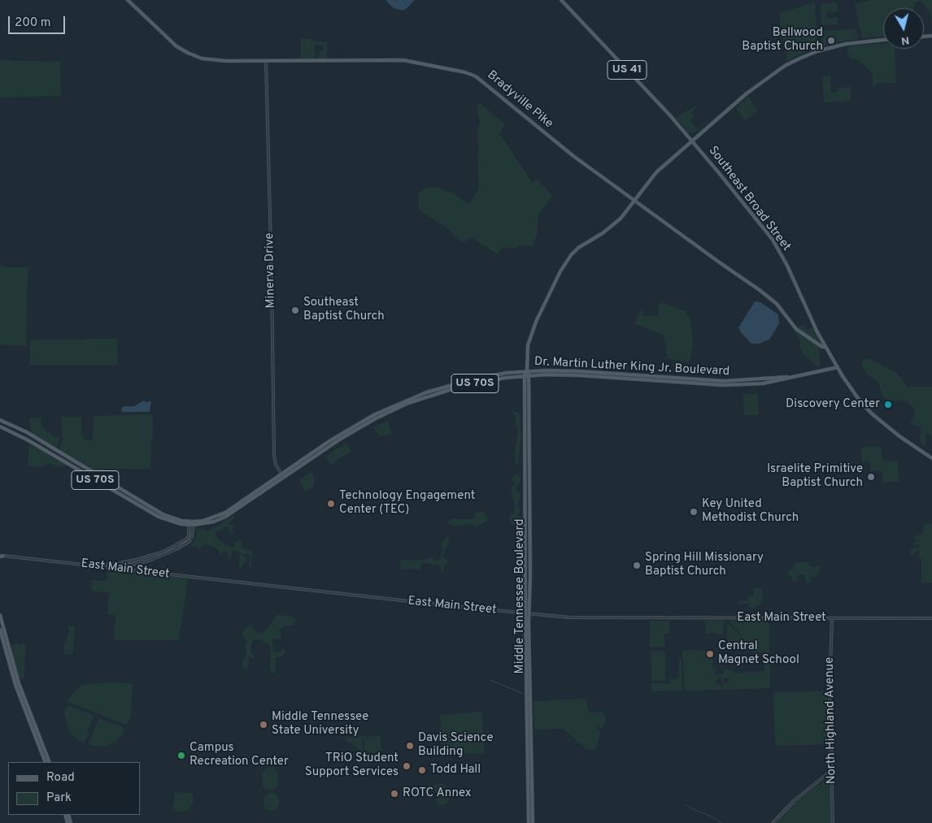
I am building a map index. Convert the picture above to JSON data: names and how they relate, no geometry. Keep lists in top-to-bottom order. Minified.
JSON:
{"streets":{"main road":["US 41","Bradyville Pike","Southeast Broad Street","Dr. Martin Luther King Jr. Boulevard","US 70S","Middle Tennessee Boulevard"],"street":["Minerva Drive","East Main Street","North Highland Avenue"]},"crossings":[["Bradyville Pike","Southeast Broad Street"],["Bradyville Pike","Minerva Drive"],["Southeast Broad Street","Dr. Martin Luther King Jr. Boulevard"],["Minerva Drive","Dr. Martin Luther King Jr. Boulevard"],["Dr. Martin Luther King Jr. Boulevard","Middle Tennessee Boulevard"],["East Main Street","Middle Tennessee Boulevard"],["East Main Street","North Highland Avenue"]],"places":["Bellwood Baptist Church","Southeast Baptist Church","Discovery Center","Israelite Primitive Baptist Church","Technology Engagement Center (TEC)","Key United Methodist Church","Spring Hill Missionary Baptist Church","Central Magnet School","Middle Tennessee State University","Davis Science Building","Campus Recreation Center","TRiO Student Support Services","Todd Hall","ROTC Annex"],"legend":["Road","Park"],"scale_bar":"200 m","north":"bottom"}
